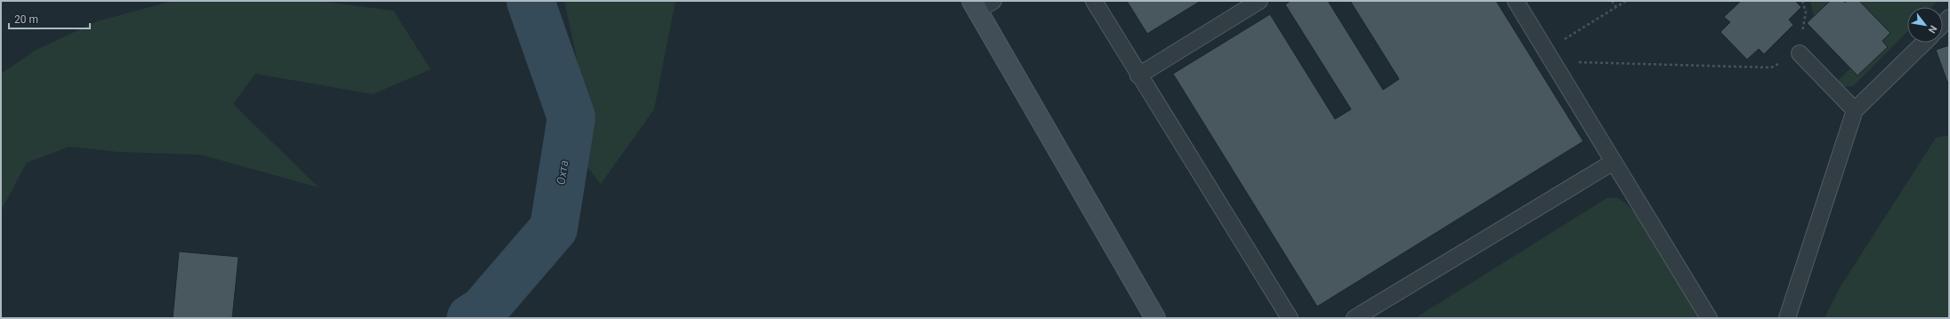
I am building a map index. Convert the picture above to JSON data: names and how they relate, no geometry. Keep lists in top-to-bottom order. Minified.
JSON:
{"water":["Охта"],"scale_bar":"20 m","north":"bottom right"}
